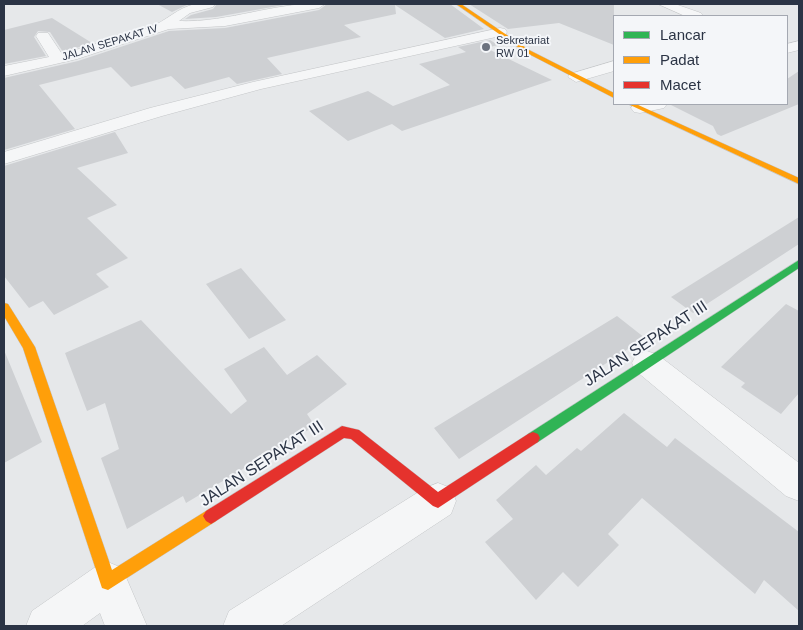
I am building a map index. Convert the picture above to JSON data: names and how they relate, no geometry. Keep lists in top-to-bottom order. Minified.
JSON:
{"streets":{"street":["JALAN SEPAKAT IV","JALAN SEPAKAT III"]},"places":["Sekretariat RW 01"],"legend":["Lancar","Padat","Macet"]}
